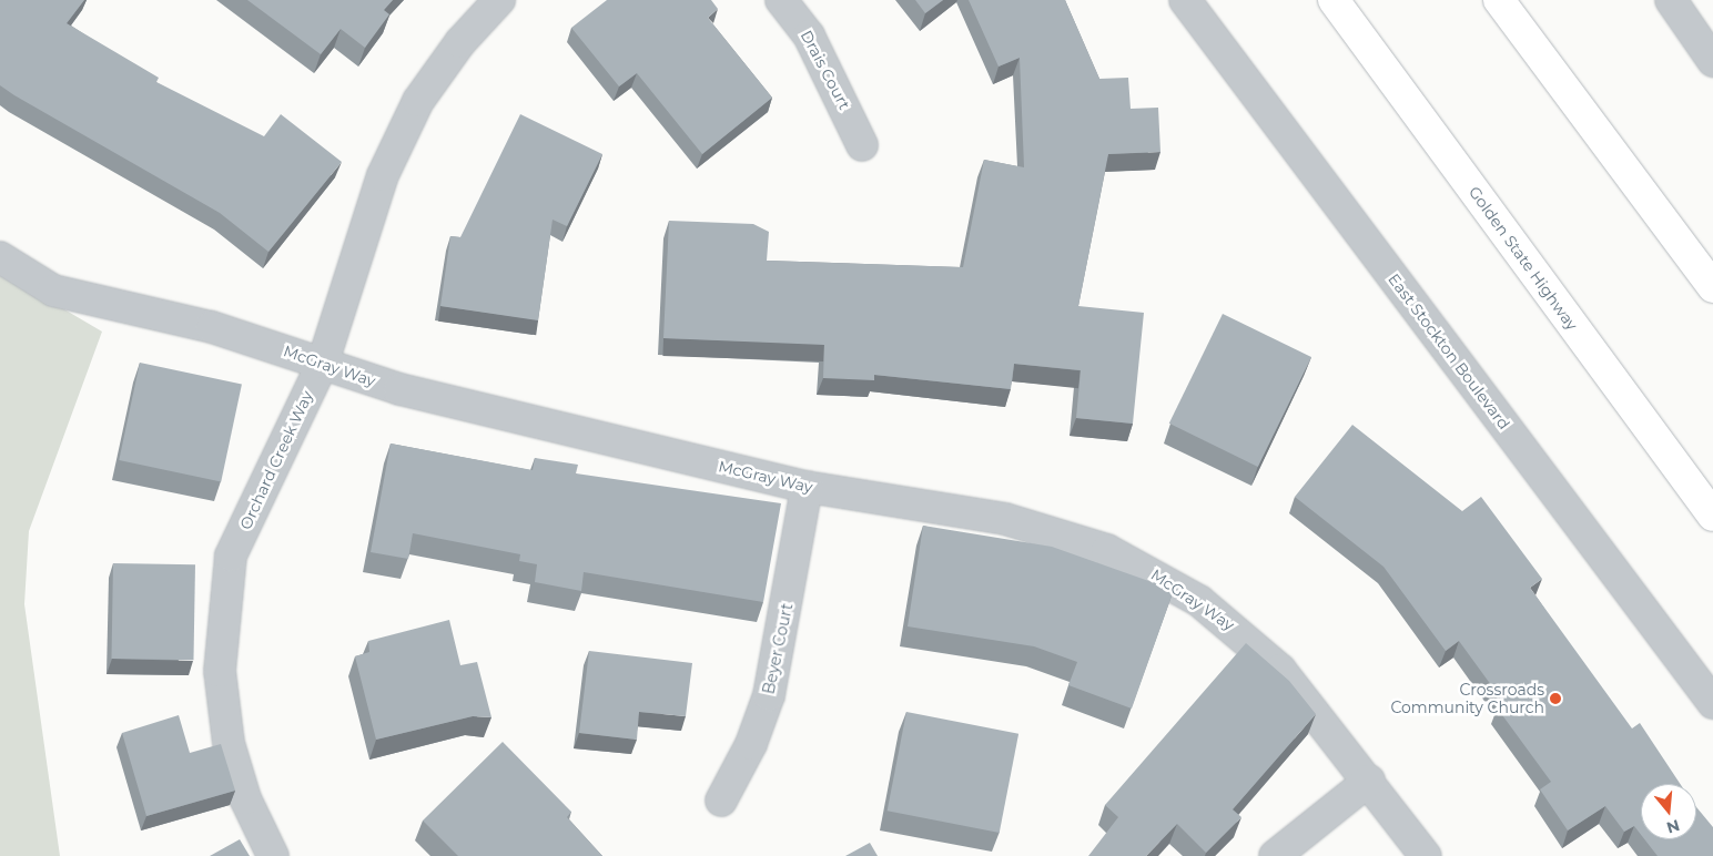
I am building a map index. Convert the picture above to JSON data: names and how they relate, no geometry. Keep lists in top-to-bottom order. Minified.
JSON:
{"streets":{"highway":["Golden State Highway"],"street":["Drais Court","East Stockton Boulevard","McGray Way","Orchard Creek Way","Beyer Court"]},"crossings":[["McGray Way","Orchard Creek Way"],["McGray Way","Beyer Court"]],"places":["Crossroads Community Church"],"north":"bottom"}
